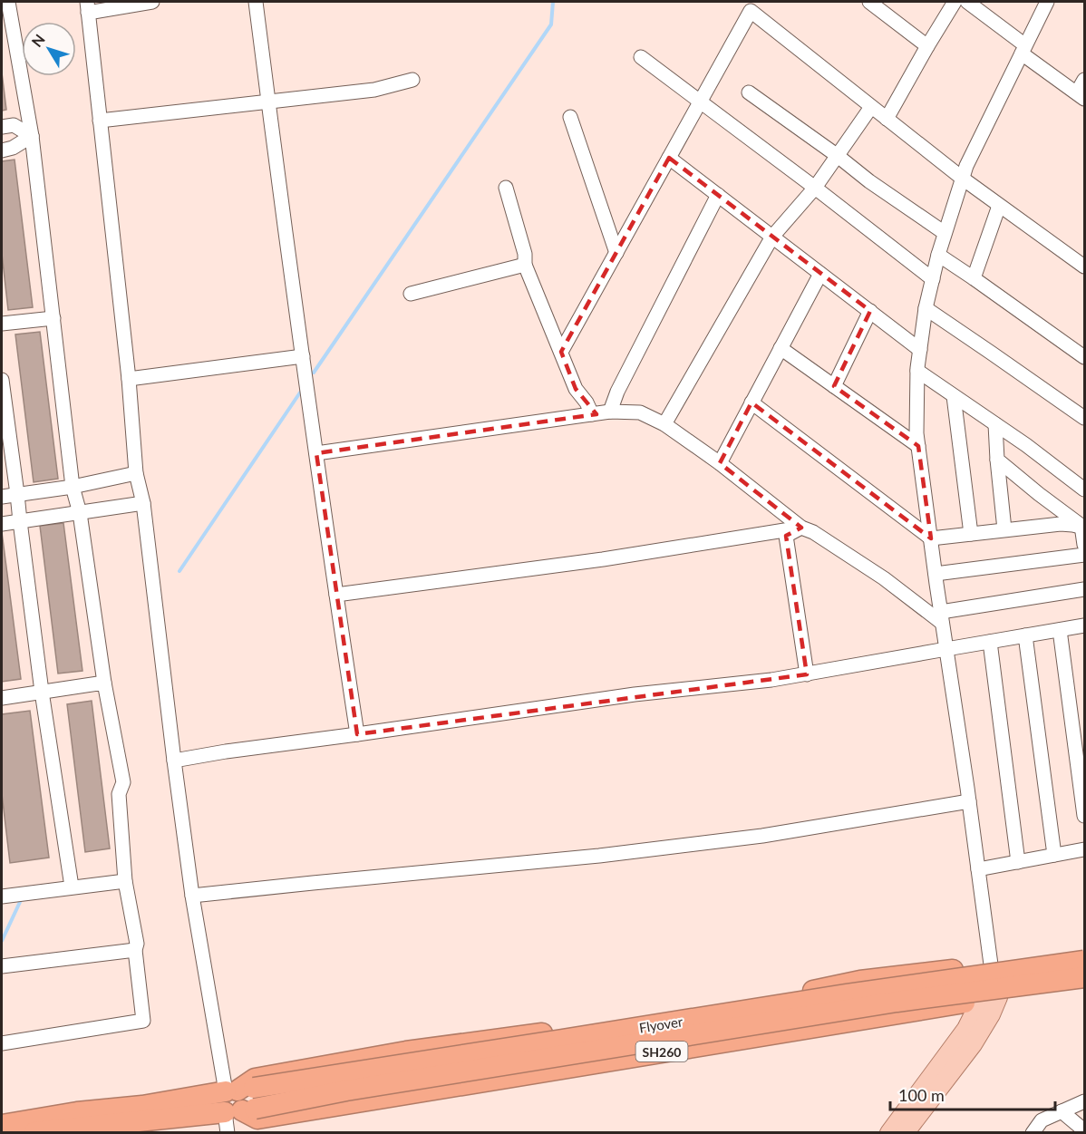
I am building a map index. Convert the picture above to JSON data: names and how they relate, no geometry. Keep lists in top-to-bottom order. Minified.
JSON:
{"streets":{"highway":["Flyover","SH260"]},"crossings":[["Flyover","SH260"]],"scale_bar":"100 m","north":"top left"}
